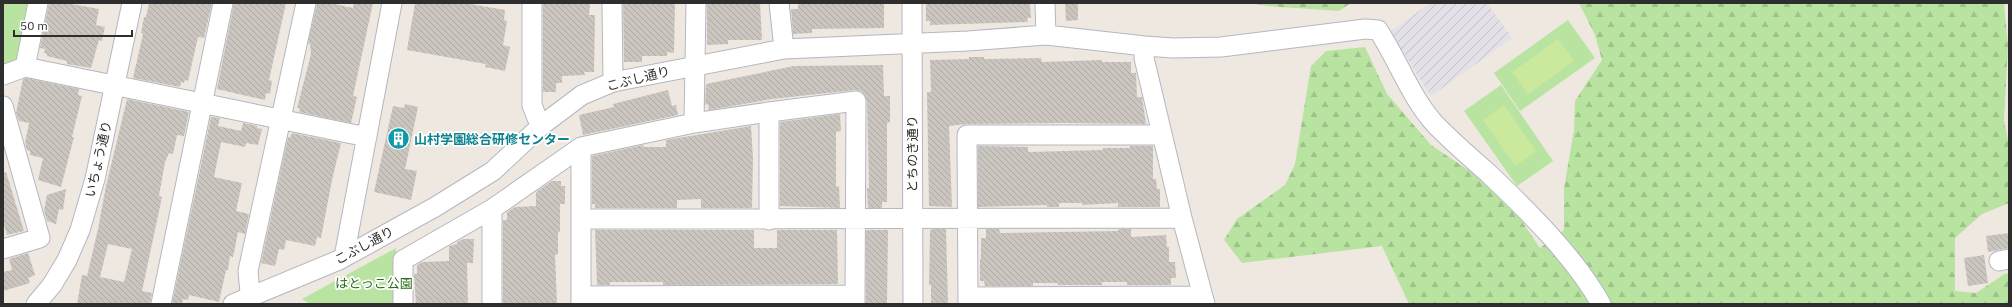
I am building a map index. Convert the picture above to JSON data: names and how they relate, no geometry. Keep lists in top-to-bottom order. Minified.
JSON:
{"streets":{"street":["こぶし通り","とちのき通り","いちょう通り"]},"crossings":[["こぶし通り","とちのき通り"]],"parks":["はとっこ公園"],"places":{"building":["山村学園総合研修センター"]},"scale_bar":"50 m"}
